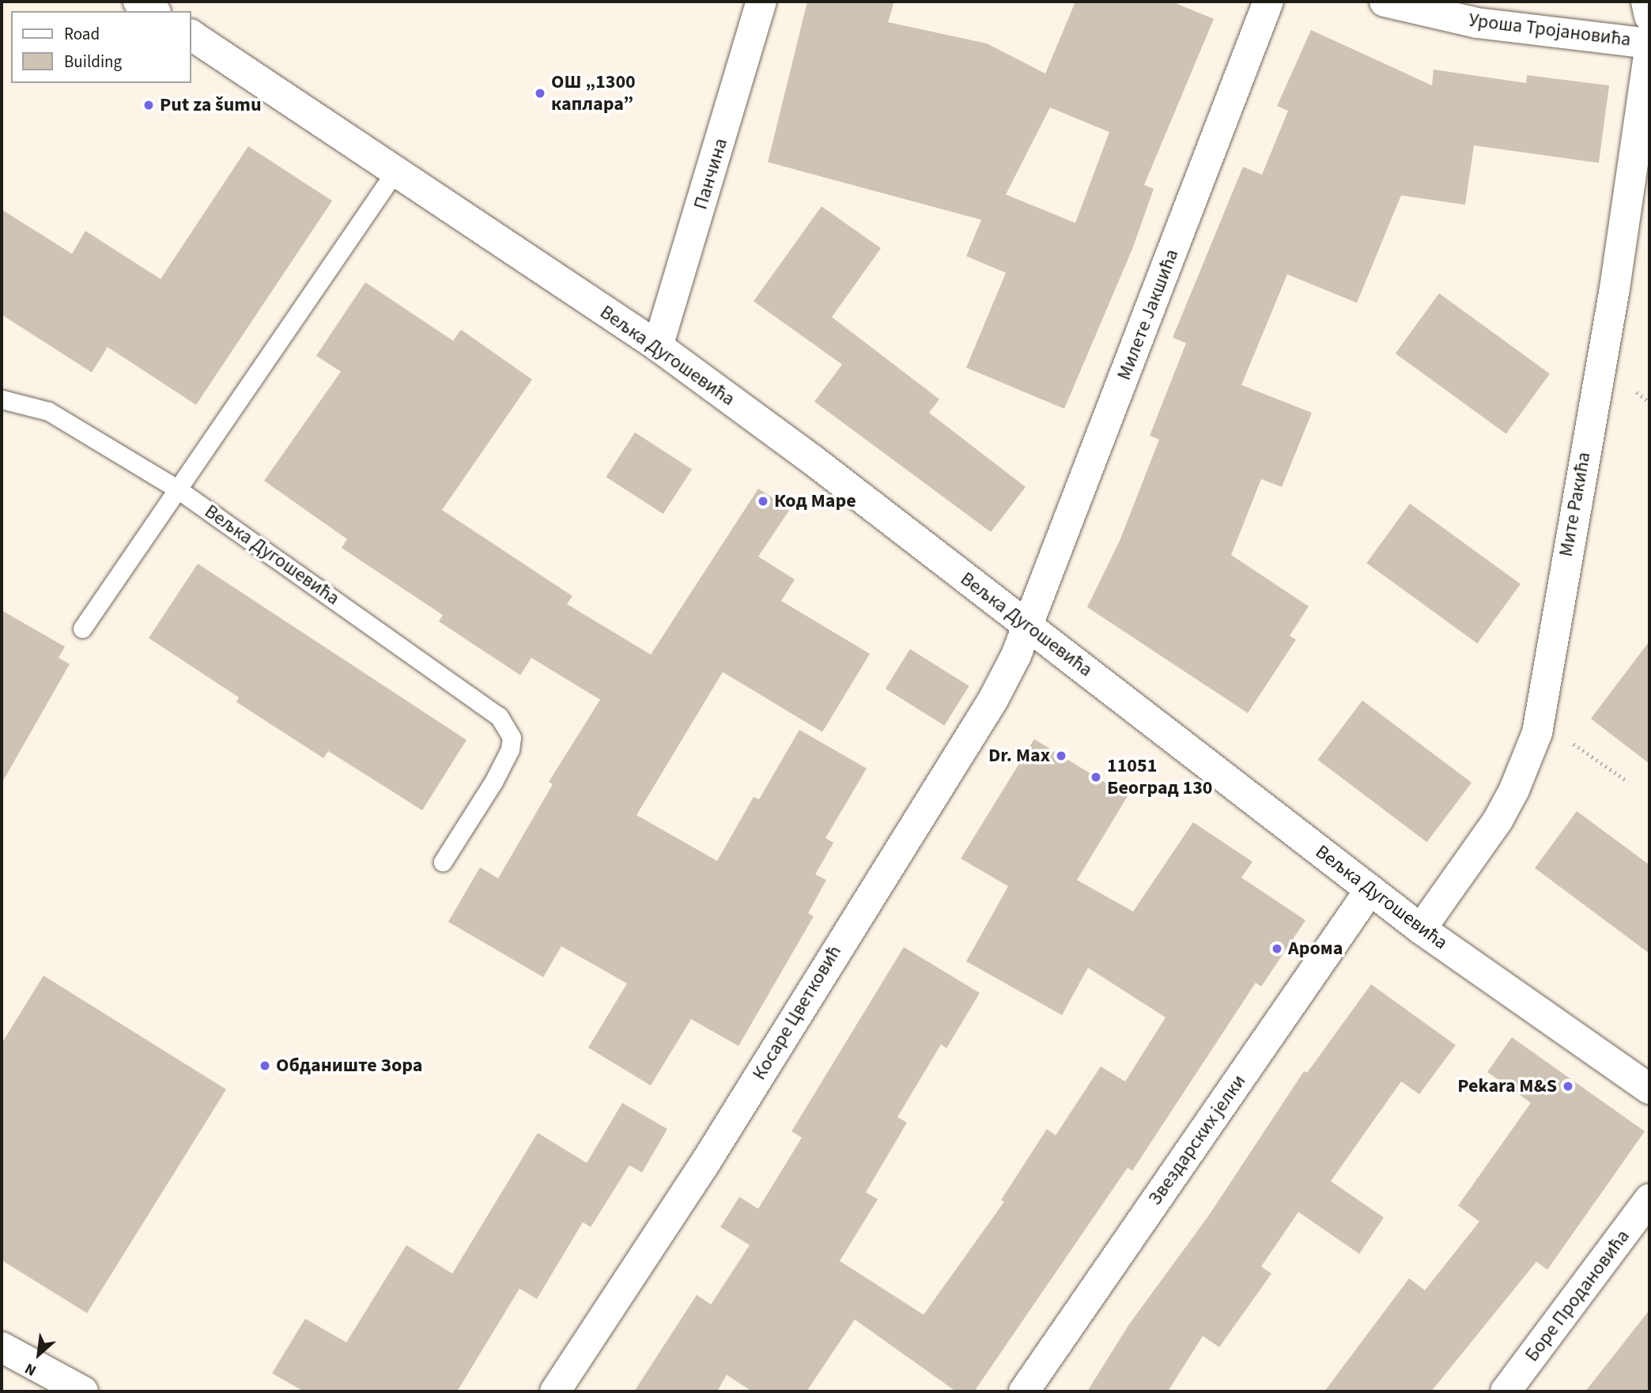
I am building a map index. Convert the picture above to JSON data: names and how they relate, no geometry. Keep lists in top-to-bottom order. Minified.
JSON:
{"streets":{"street":["Уроша Тројановића","Панчина","Милете Јакшића","Вељка Дугошевића","Мите Ракића","Косаре Цветковић","Звездарских јелки","Боре Продановића"]},"crossings":[["Панчина","Вељка Дугошевића"],["Милете Јакшића","Вељка Дугошевића"],["Милете Јакшића","Косаре Цветковић"],["Вељка Дугошевића","Мите Ракића"],["Вељка Дугошевића","Косаре Цветковић"],["Вељка Дугошевића","Звездарских јелки"]],"places":["ОШ „1300 каплара”","Put za šumu","Код Маре","Dr. Max","11051 Београд 130","Арома","Обданиште Зора","Pekara M&S"],"legend":["Road","Building"],"north":"bottom left"}
